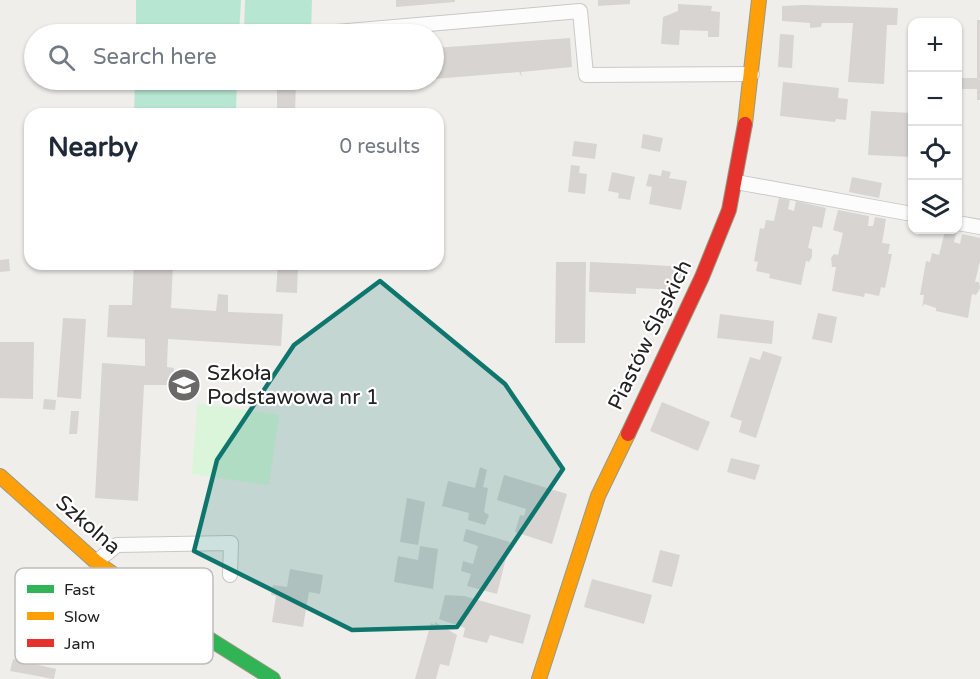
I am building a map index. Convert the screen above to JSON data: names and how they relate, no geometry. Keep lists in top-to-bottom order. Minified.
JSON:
{"streets":{"street":["Piastów Śląskich","Szkolna"]},"places":{"school or university":["Szkoła Podstawowa nr 1"]},"legend":["Fast","Slow","Jam"],"page":{"map_buttons":["+","−"],"search":"Search here","heading":["Nearby","0 results"]}}
